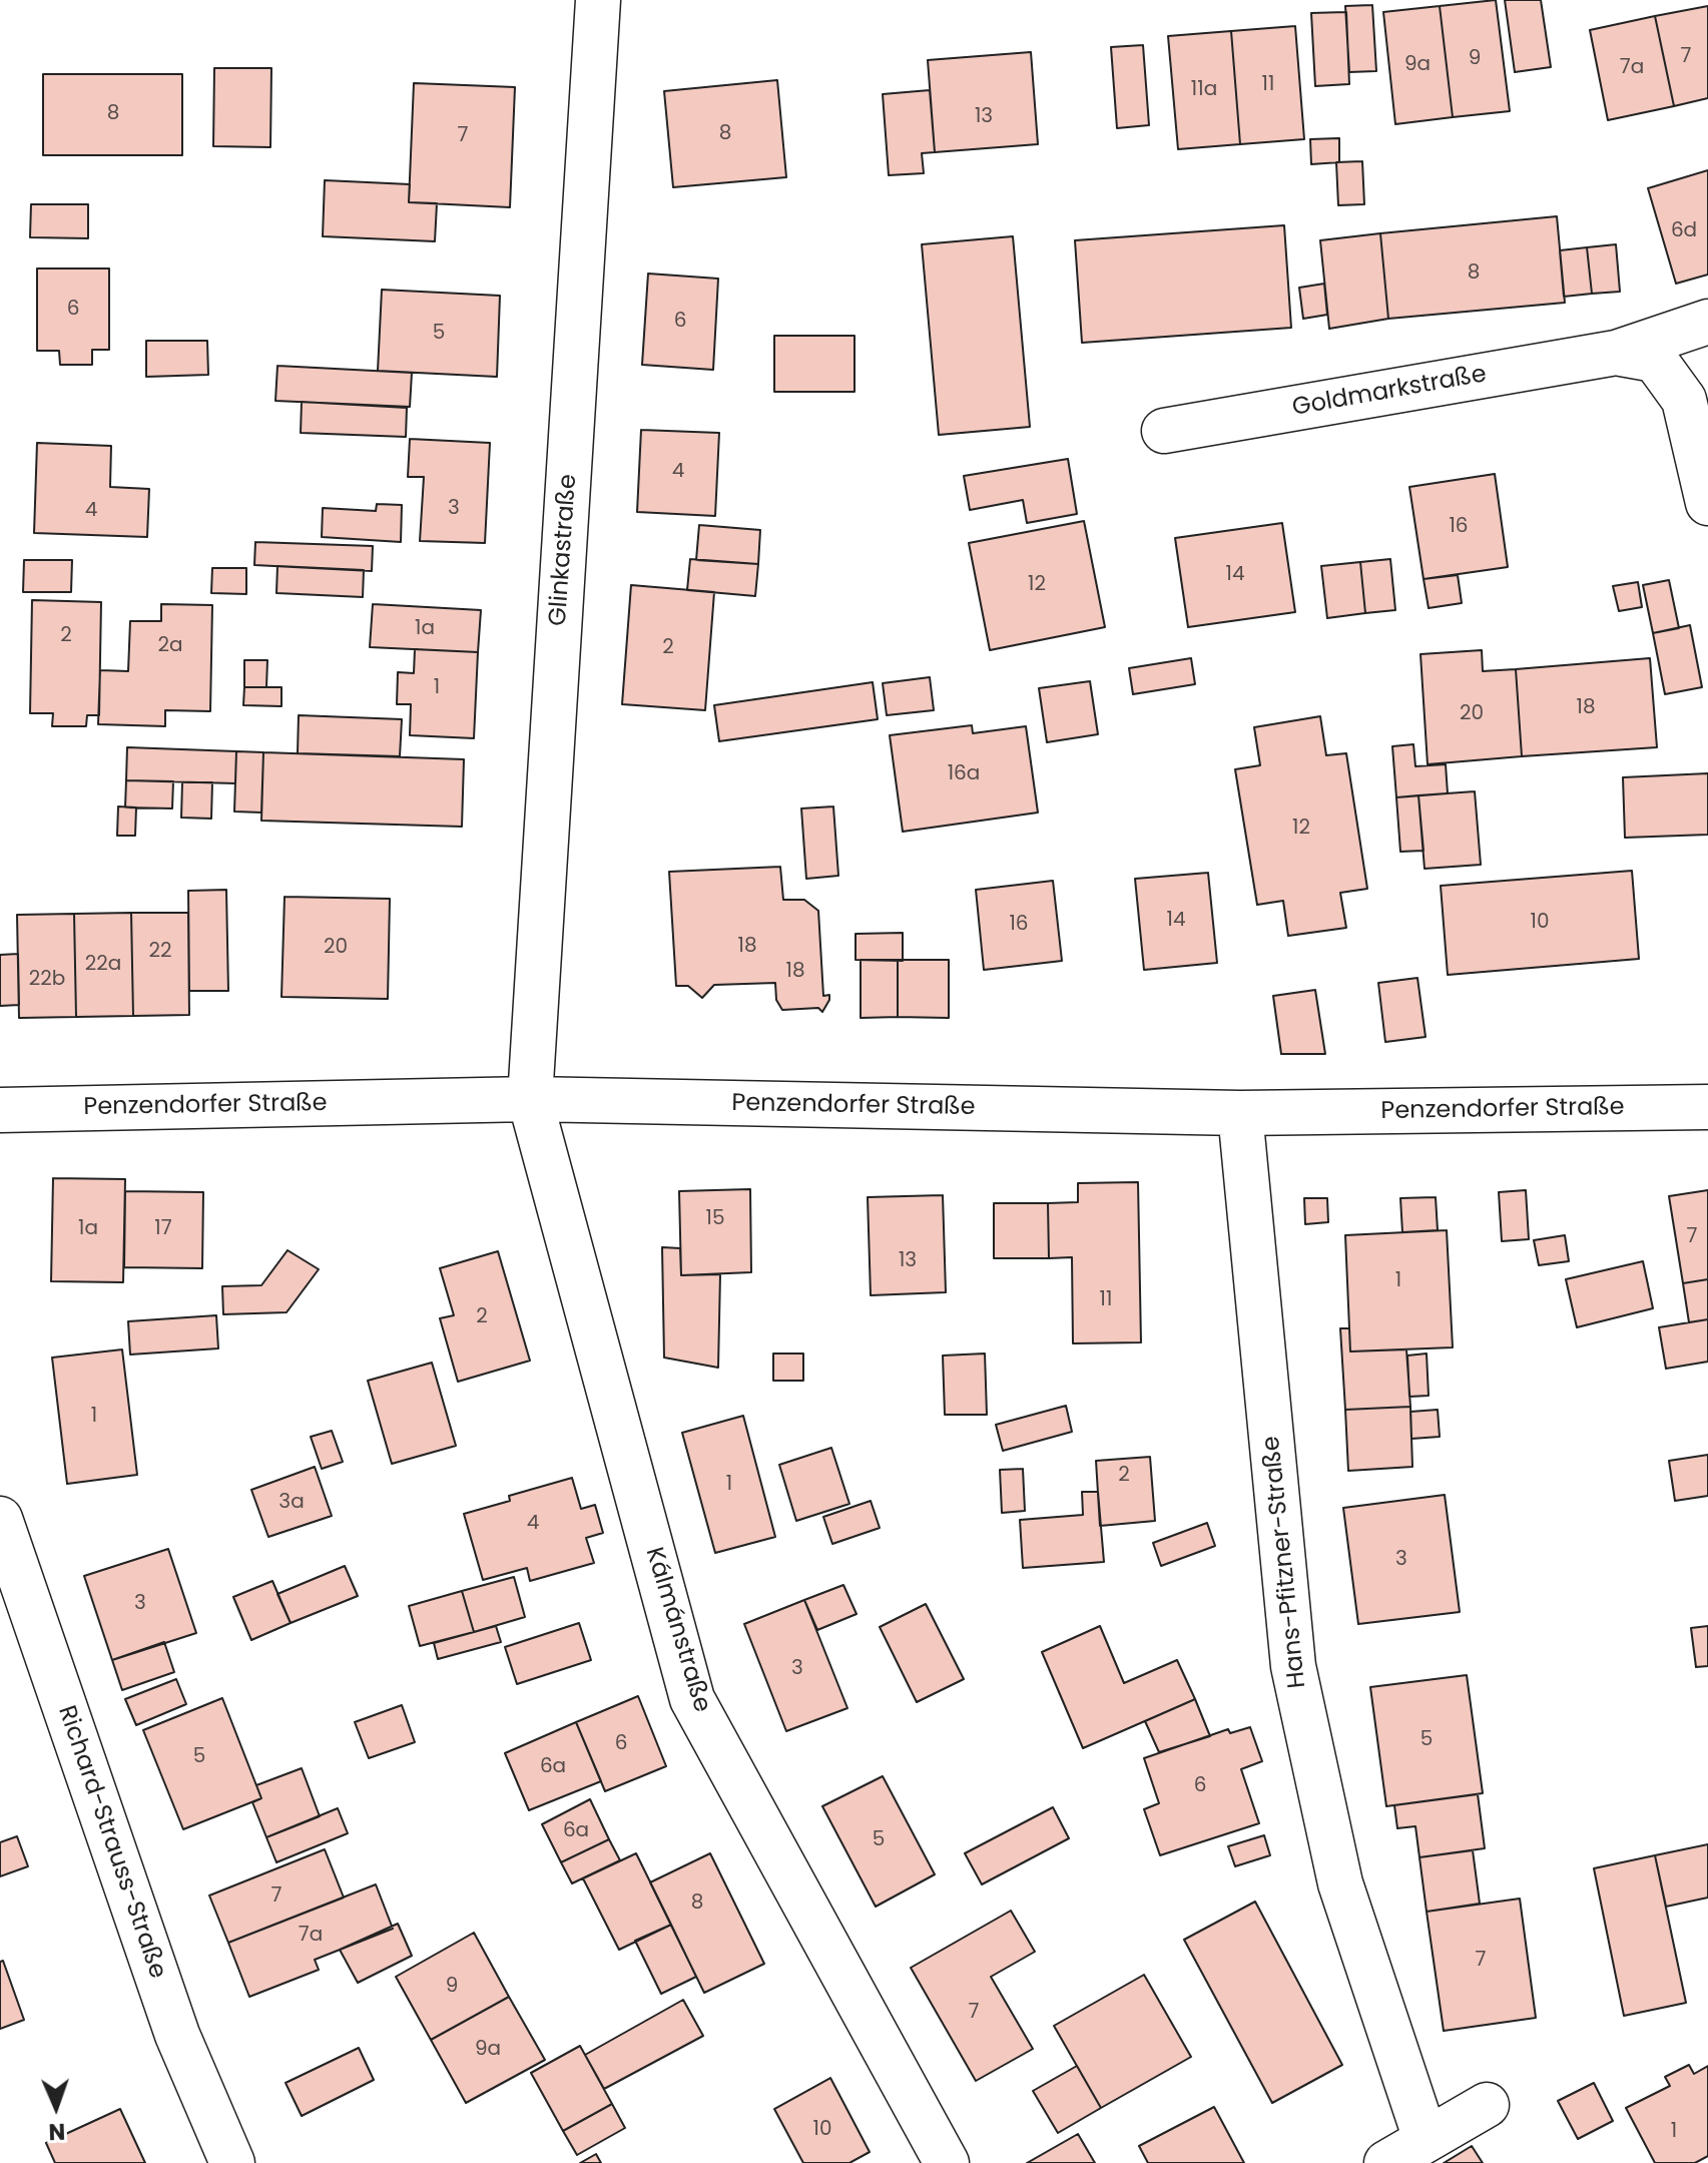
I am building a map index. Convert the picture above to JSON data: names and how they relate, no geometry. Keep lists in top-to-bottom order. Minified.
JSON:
{"streets":{"street":["Goldmarkstraße","Glinkastraße","Penzendorfer Straße","Hans-Pfitzner-Straße","Kálmánstraße","Richard-Strauss-Straße"]},"crossings":[["Glinkastraße","Penzendorfer Straße"],["Glinkastraße","Kálmánstraße"],["Penzendorfer Straße","Hans-Pfitzner-Straße"],["Penzendorfer Straße","Kálmánstraße"]],"house_numbers":["7","9","9a","7a","11","11a","8","13","8","7","6d","8","6","6","5","4","3","4","16","14","12","1a","2","2a","2","1","18","20","16a","12","14","10","16","18","20","22","22a","18","22b","15","1a","17","7","13","1","11","2","1","2","1","3a","4","3","3","3","5","6","5","6a","6","6a","5","7","8","7a","7","9","7","9a","10","1"],"north":"bottom"}
